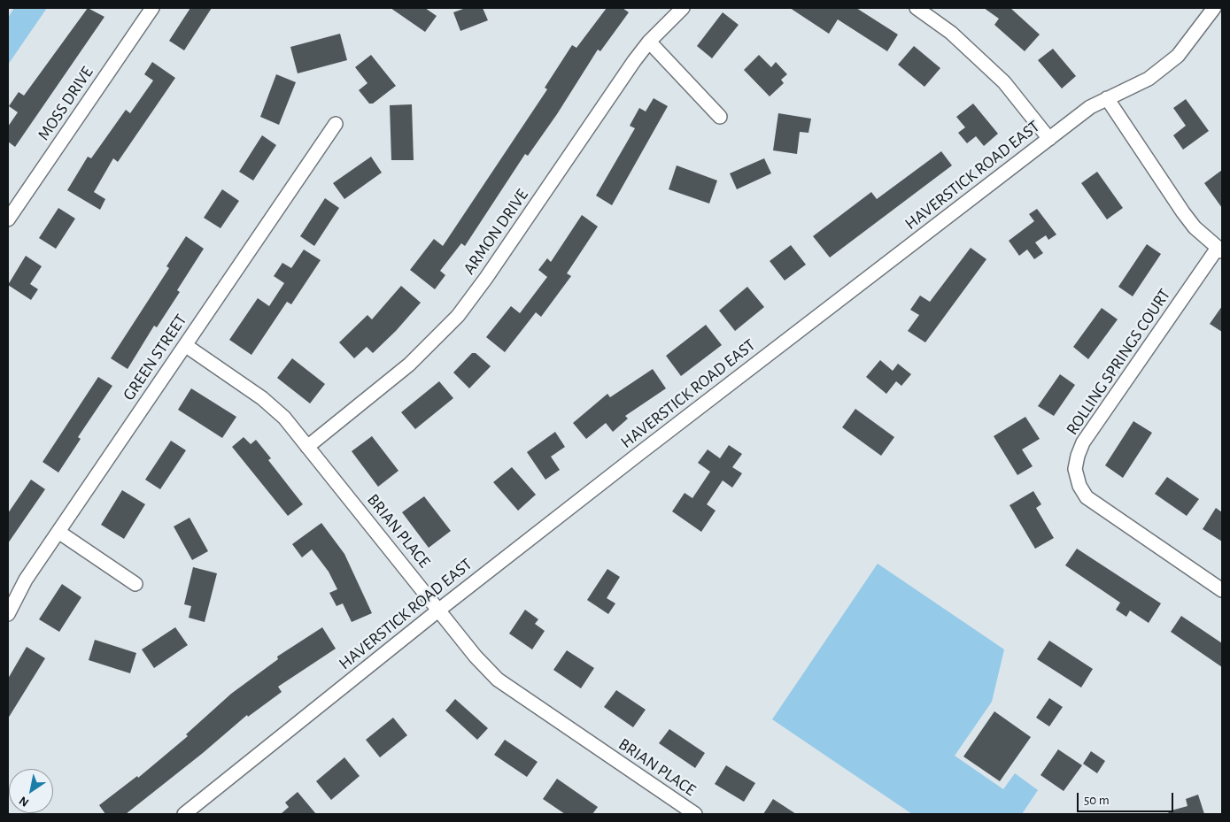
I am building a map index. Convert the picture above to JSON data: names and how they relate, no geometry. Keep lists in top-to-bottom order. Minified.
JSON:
{"streets":{"street":["MOSS DRIVE","HAVERSTICK ROAD EAST","ARMON DRIVE","GREEN STREET","ROLLING SPRINGS COURT","BRIAN PLACE"]},"crossings":[["HAVERSTICK ROAD EAST","BRIAN PLACE"],["ARMON DRIVE","BRIAN PLACE"],["GREEN STREET","BRIAN PLACE"]],"scale_bar":"50 m","north":"bottom left"}
